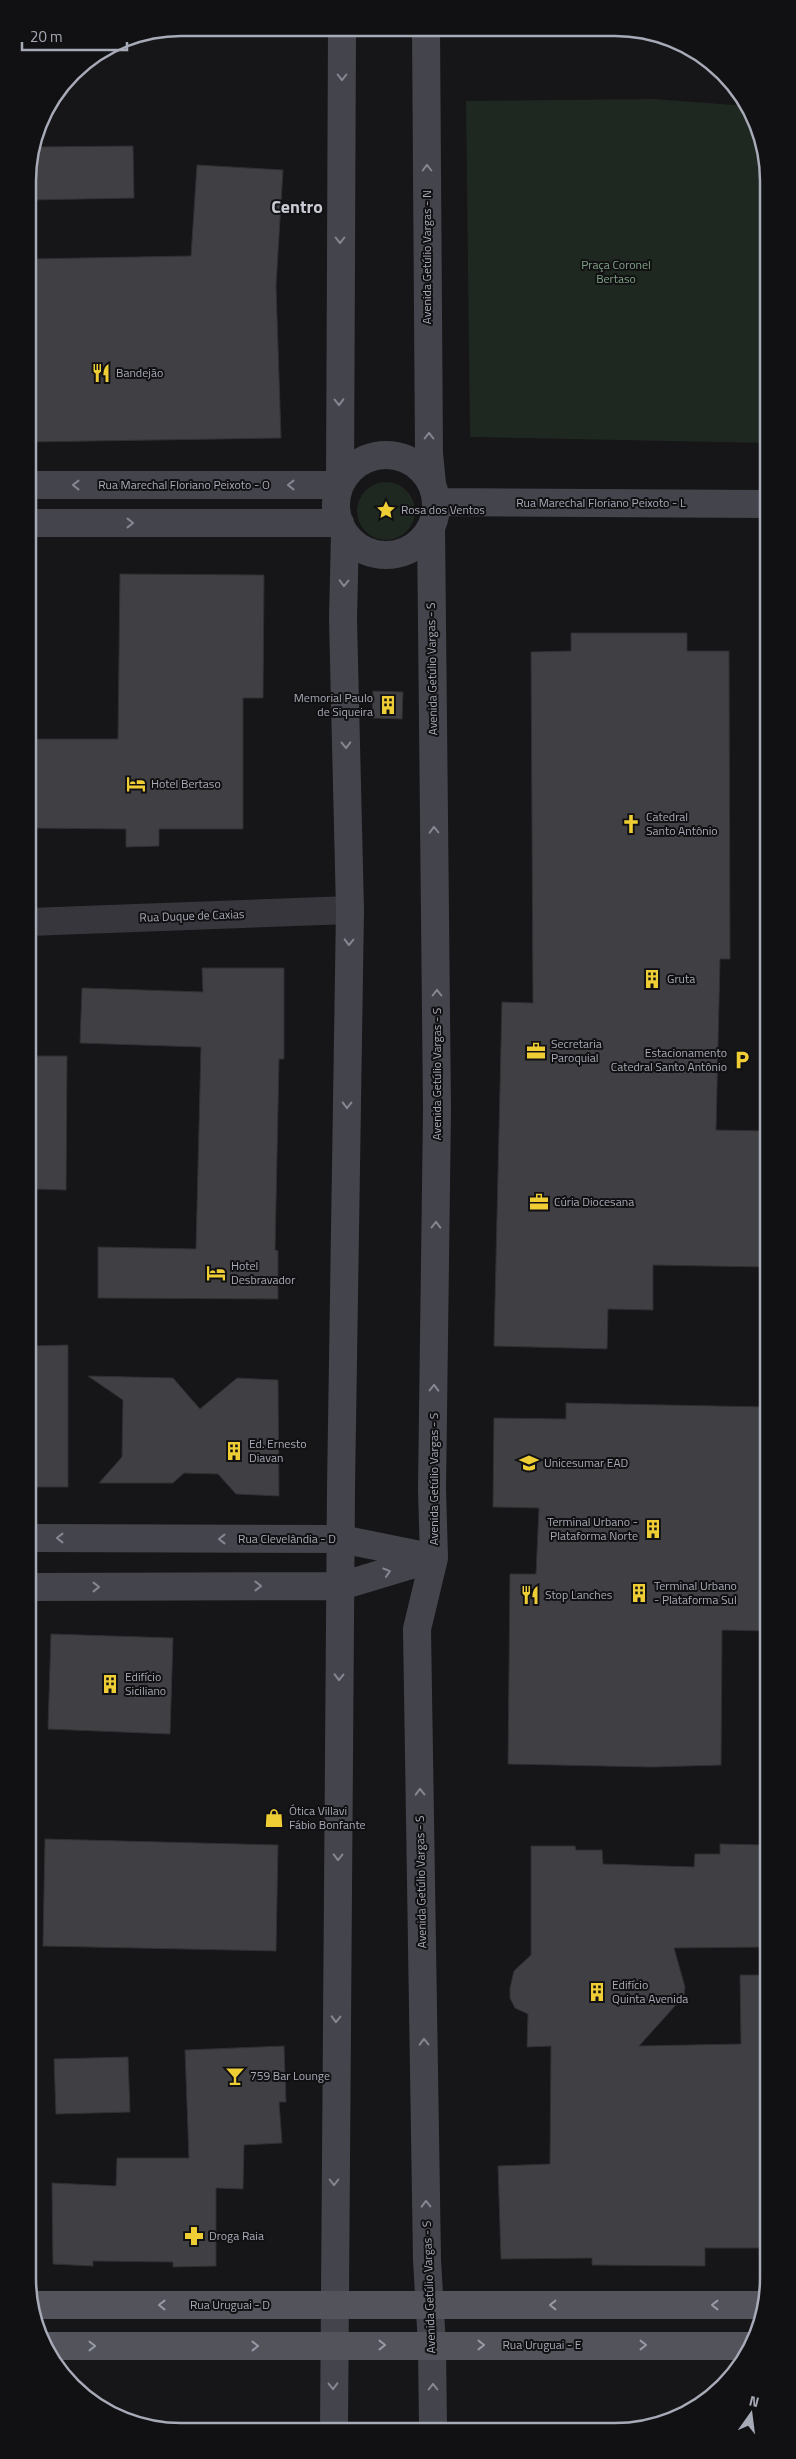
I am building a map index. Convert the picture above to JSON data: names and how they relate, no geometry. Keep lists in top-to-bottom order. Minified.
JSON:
{"streets":{"main road":["Rua Uruguai - D","Rua Uruguai - E"],"street":["Avenida Getúlio Vargas - N","Rua Marechal Floriano Peixoto - O","Rua Marechal Floriano Peixoto - L","Avenida Getúlio Vargas - S","Rua Duque de Caxias","Rua Clevelândia - D"]},"crossings":[["Avenida Getúlio Vargas - N","Rua Marechal Floriano Peixoto - O"],["Avenida Getúlio Vargas - N","Rua Marechal Floriano Peixoto - L"],["Avenida Getúlio Vargas - N","Avenida Getúlio Vargas - S"],["Rua Marechal Floriano Peixoto - O","Rua Marechal Floriano Peixoto - L"],["Rua Marechal Floriano Peixoto - O","Avenida Getúlio Vargas - S"],["Rua Marechal Floriano Peixoto - L","Avenida Getúlio Vargas - S"],["Avenida Getúlio Vargas - S","Rua Clevelândia - D"],["Avenida Getúlio Vargas - S","Rua Uruguai - D"],["Avenida Getúlio Vargas - S","Rua Uruguai - E"]],"districts":["Centro"],"parks":["Praça Coronel Bertaso"],"places":{"restaurant":["Bandejão","Stop Lanches"],"place":["Rosa dos Ventos"],"building":["Memorial Paulo de Siqueira","Gruta","Ed. Ernesto Diavan","Terminal Urbano - Plataforma Norte","Terminal Urbano - Plataforma Sul","Edifício Siciliano","Edifício Quinta Avenida"],"hotel":["Hotel Bertaso","Hotel Desbravador"],"church":["Catedral Santo Antônio"],"office":["Secretaria Paroquial","Cúria Diocesana"],"parking":["Estacionamento Catedral Santo Antônio"],"school or university":["Unicesumar EAD"],"shop":["Ótica Villavi Fábio Bonfante"],"bar":["759 Bar Lounge"],"pharmacy":["Droga Raia"]},"scale_bar":"20 m","north":"top"}
